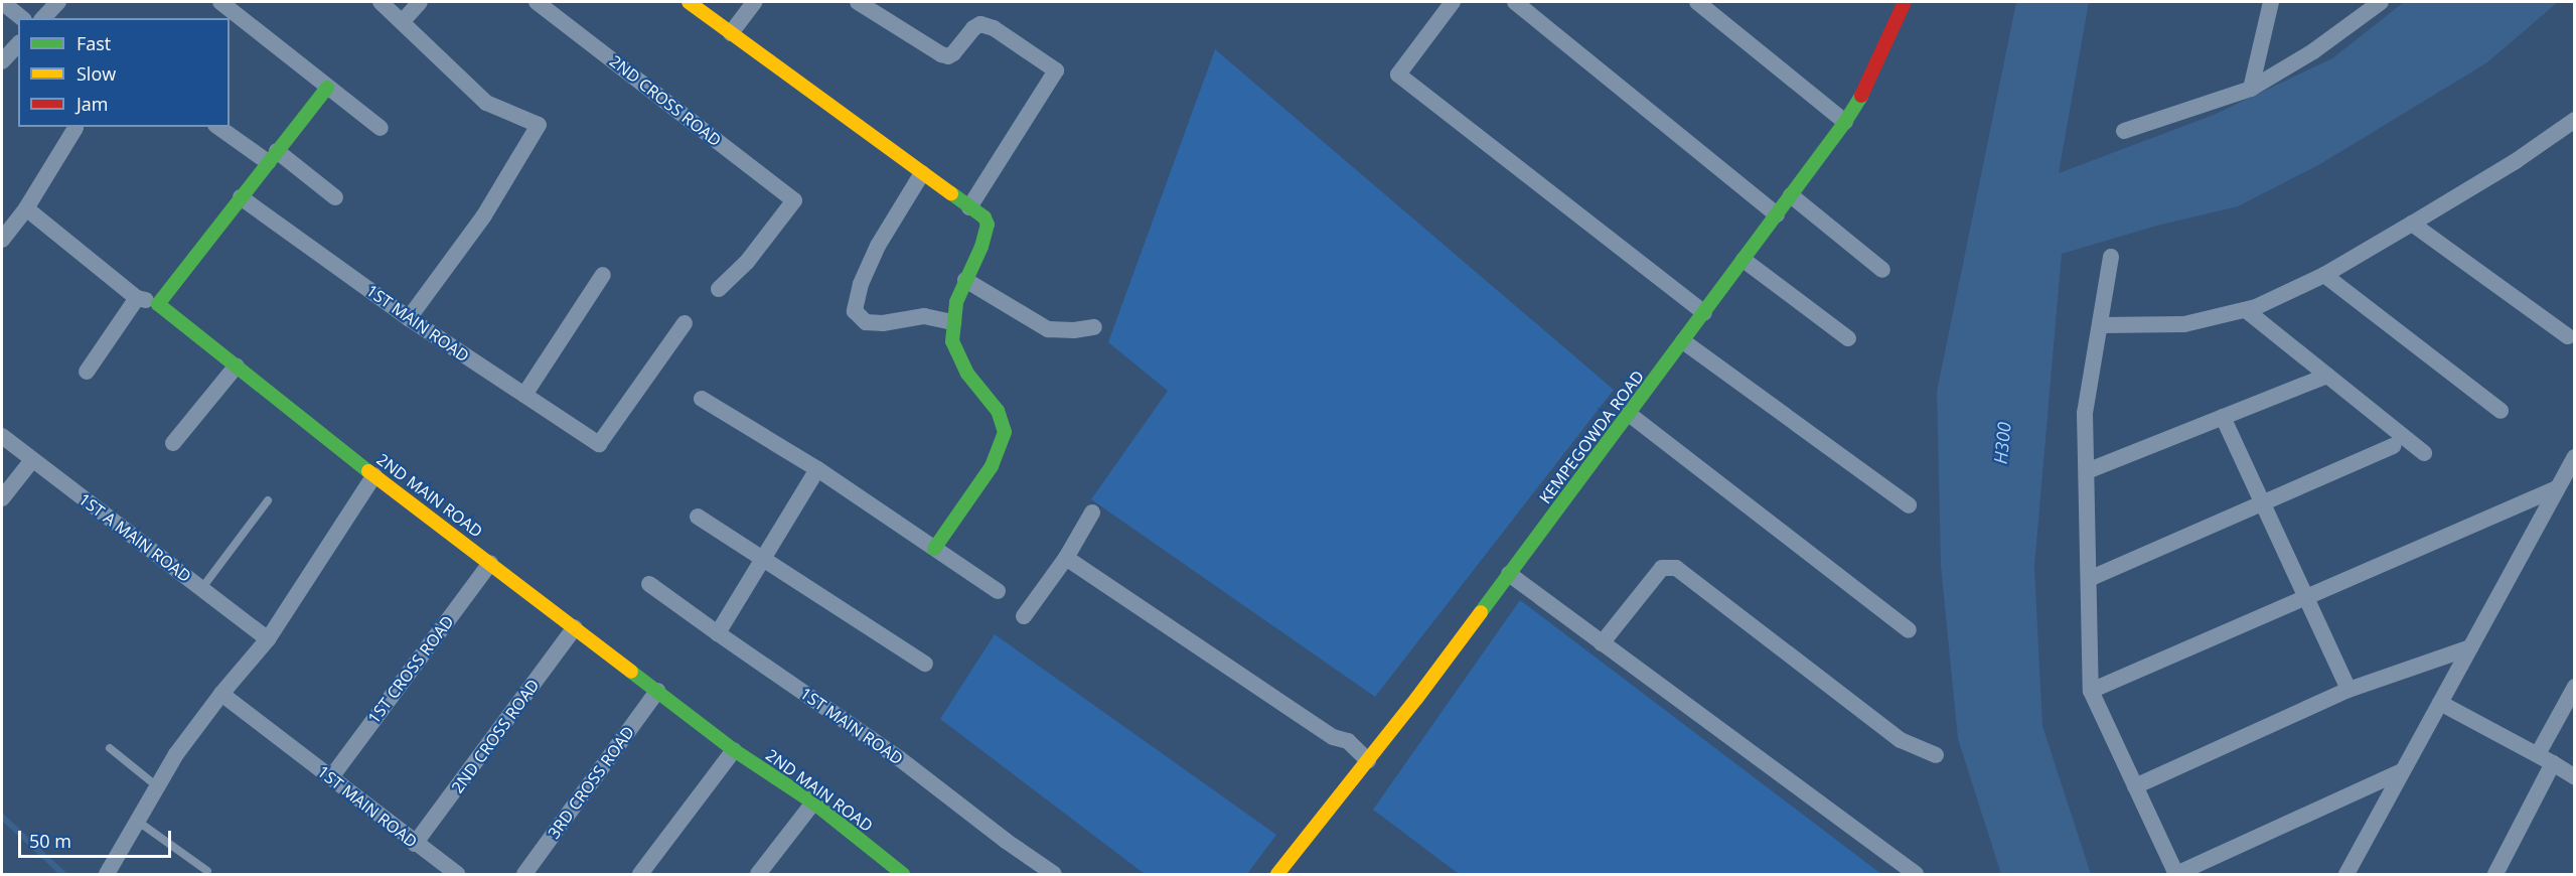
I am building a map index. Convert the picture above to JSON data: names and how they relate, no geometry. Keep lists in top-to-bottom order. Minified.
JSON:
{"streets":{"street":["2ND CROSS ROAD","1ST MAIN ROAD","KEMPEGOWDA ROAD","2ND MAIN ROAD","1ST A MAIN ROAD","1ST CROSS ROAD","3RD CROSS ROAD"]},"crossings":[["2ND CROSS ROAD","1ST MAIN ROAD"],["2ND CROSS ROAD","2ND MAIN ROAD"],["1ST MAIN ROAD","1ST CROSS ROAD"],["2ND MAIN ROAD","1ST CROSS ROAD"],["2ND MAIN ROAD","3RD CROSS ROAD"]],"water":["H300"],"legend":["Fast","Slow","Jam"],"scale_bar":"50 m"}
